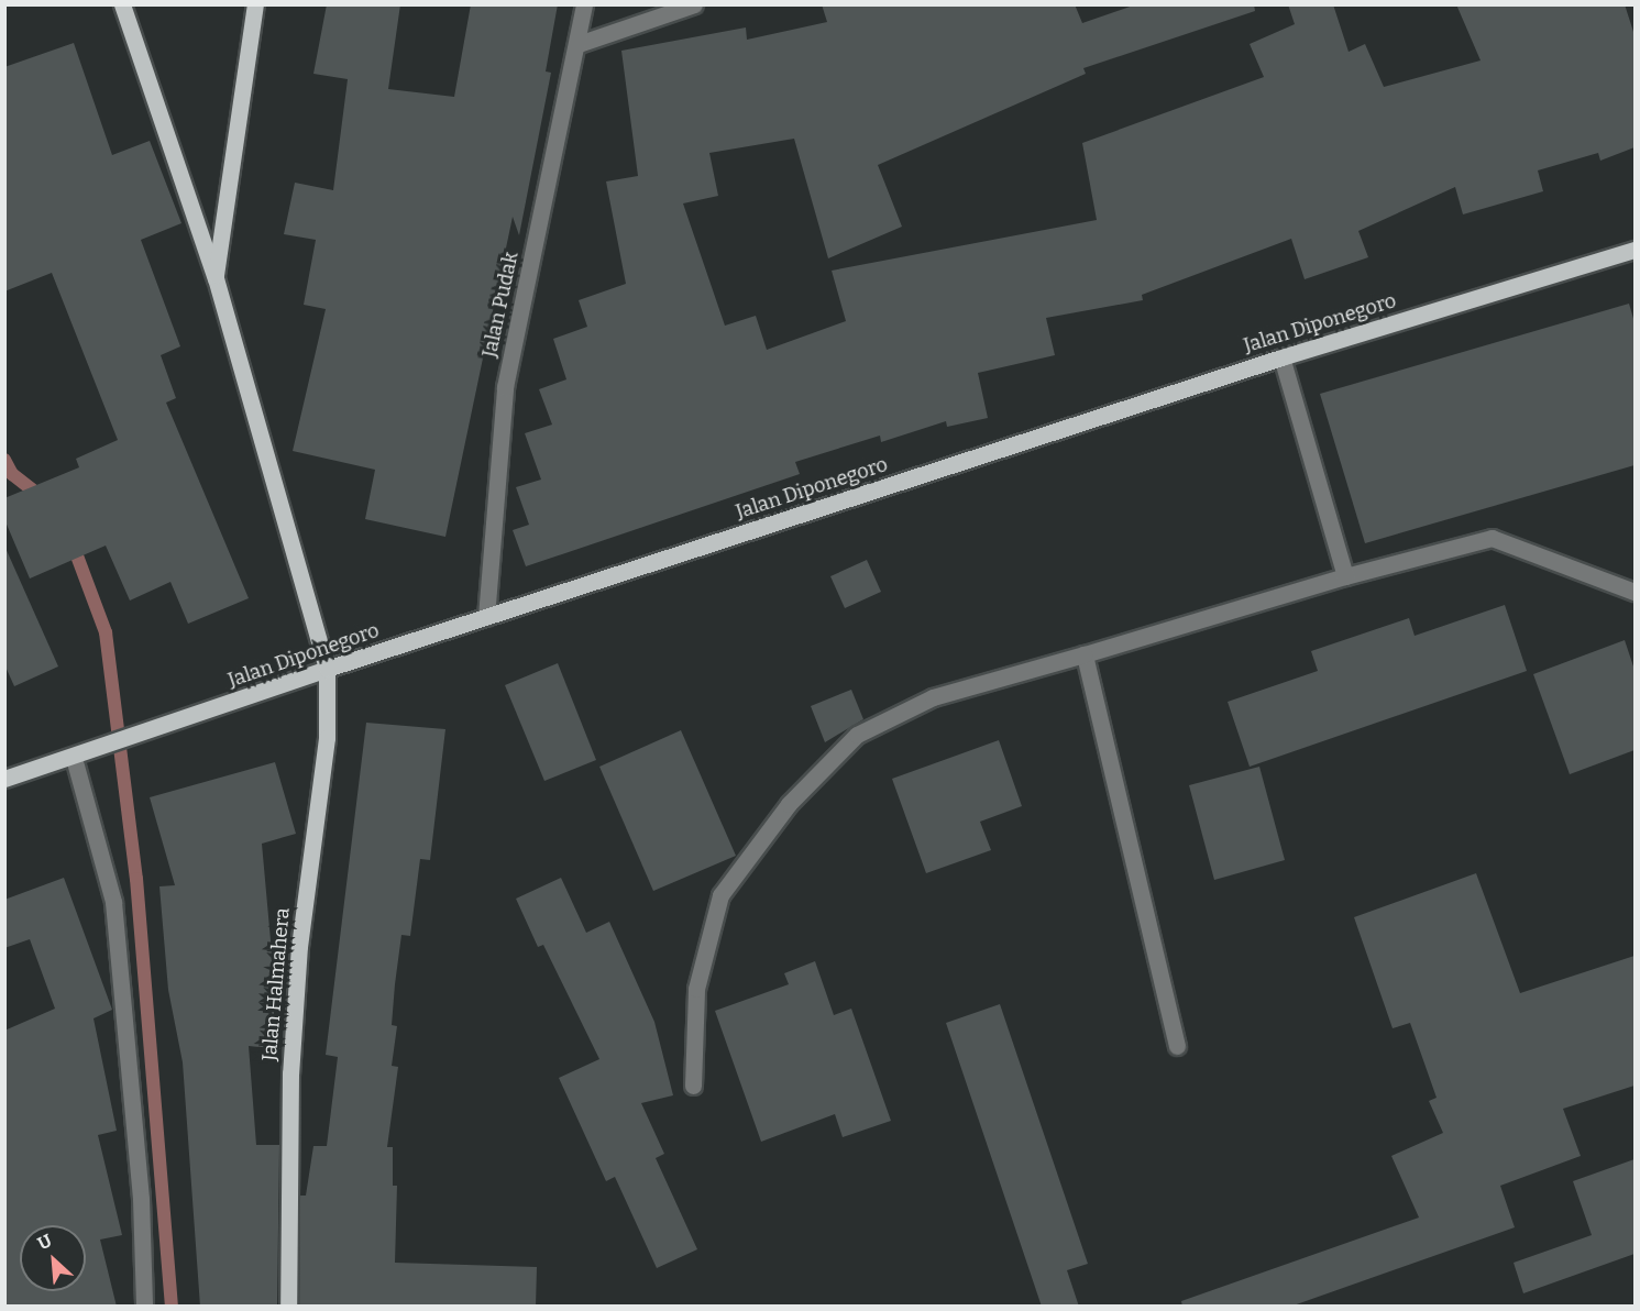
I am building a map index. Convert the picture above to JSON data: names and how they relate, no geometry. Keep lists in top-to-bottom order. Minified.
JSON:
{"streets":{"main road":["Jalan Diponegoro","Jalan Halmahera"],"street":["Jalan Pudak"]},"crossings":[["Jalan Pudak","Jalan Diponegoro"],["Jalan Diponegoro","Jalan Halmahera"]],"north":"top left"}
